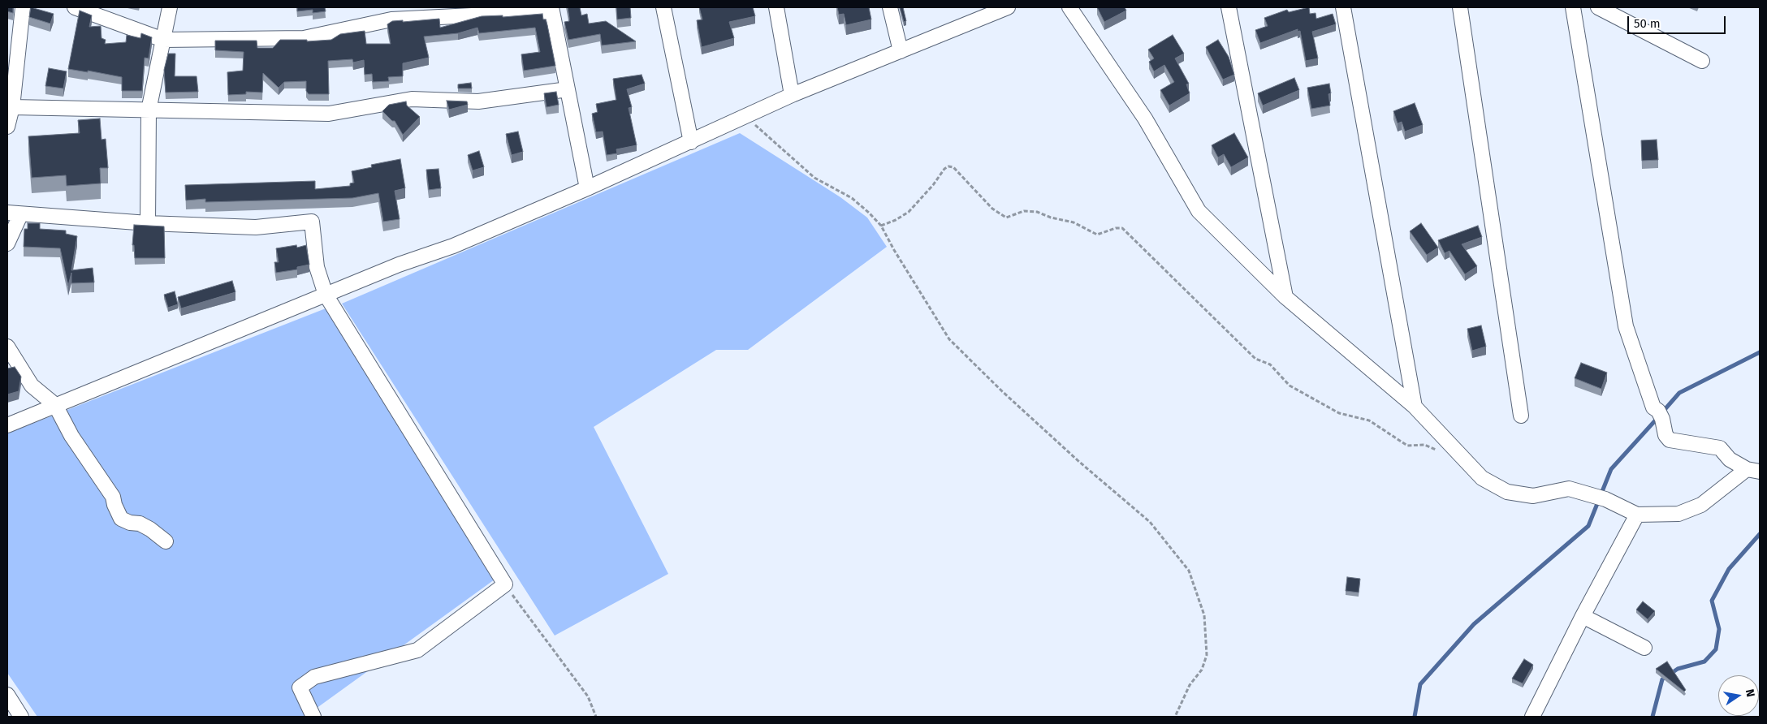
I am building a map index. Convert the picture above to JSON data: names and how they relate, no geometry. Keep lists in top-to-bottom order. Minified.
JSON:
{"scale_bar":"50 m","north":"right"}
